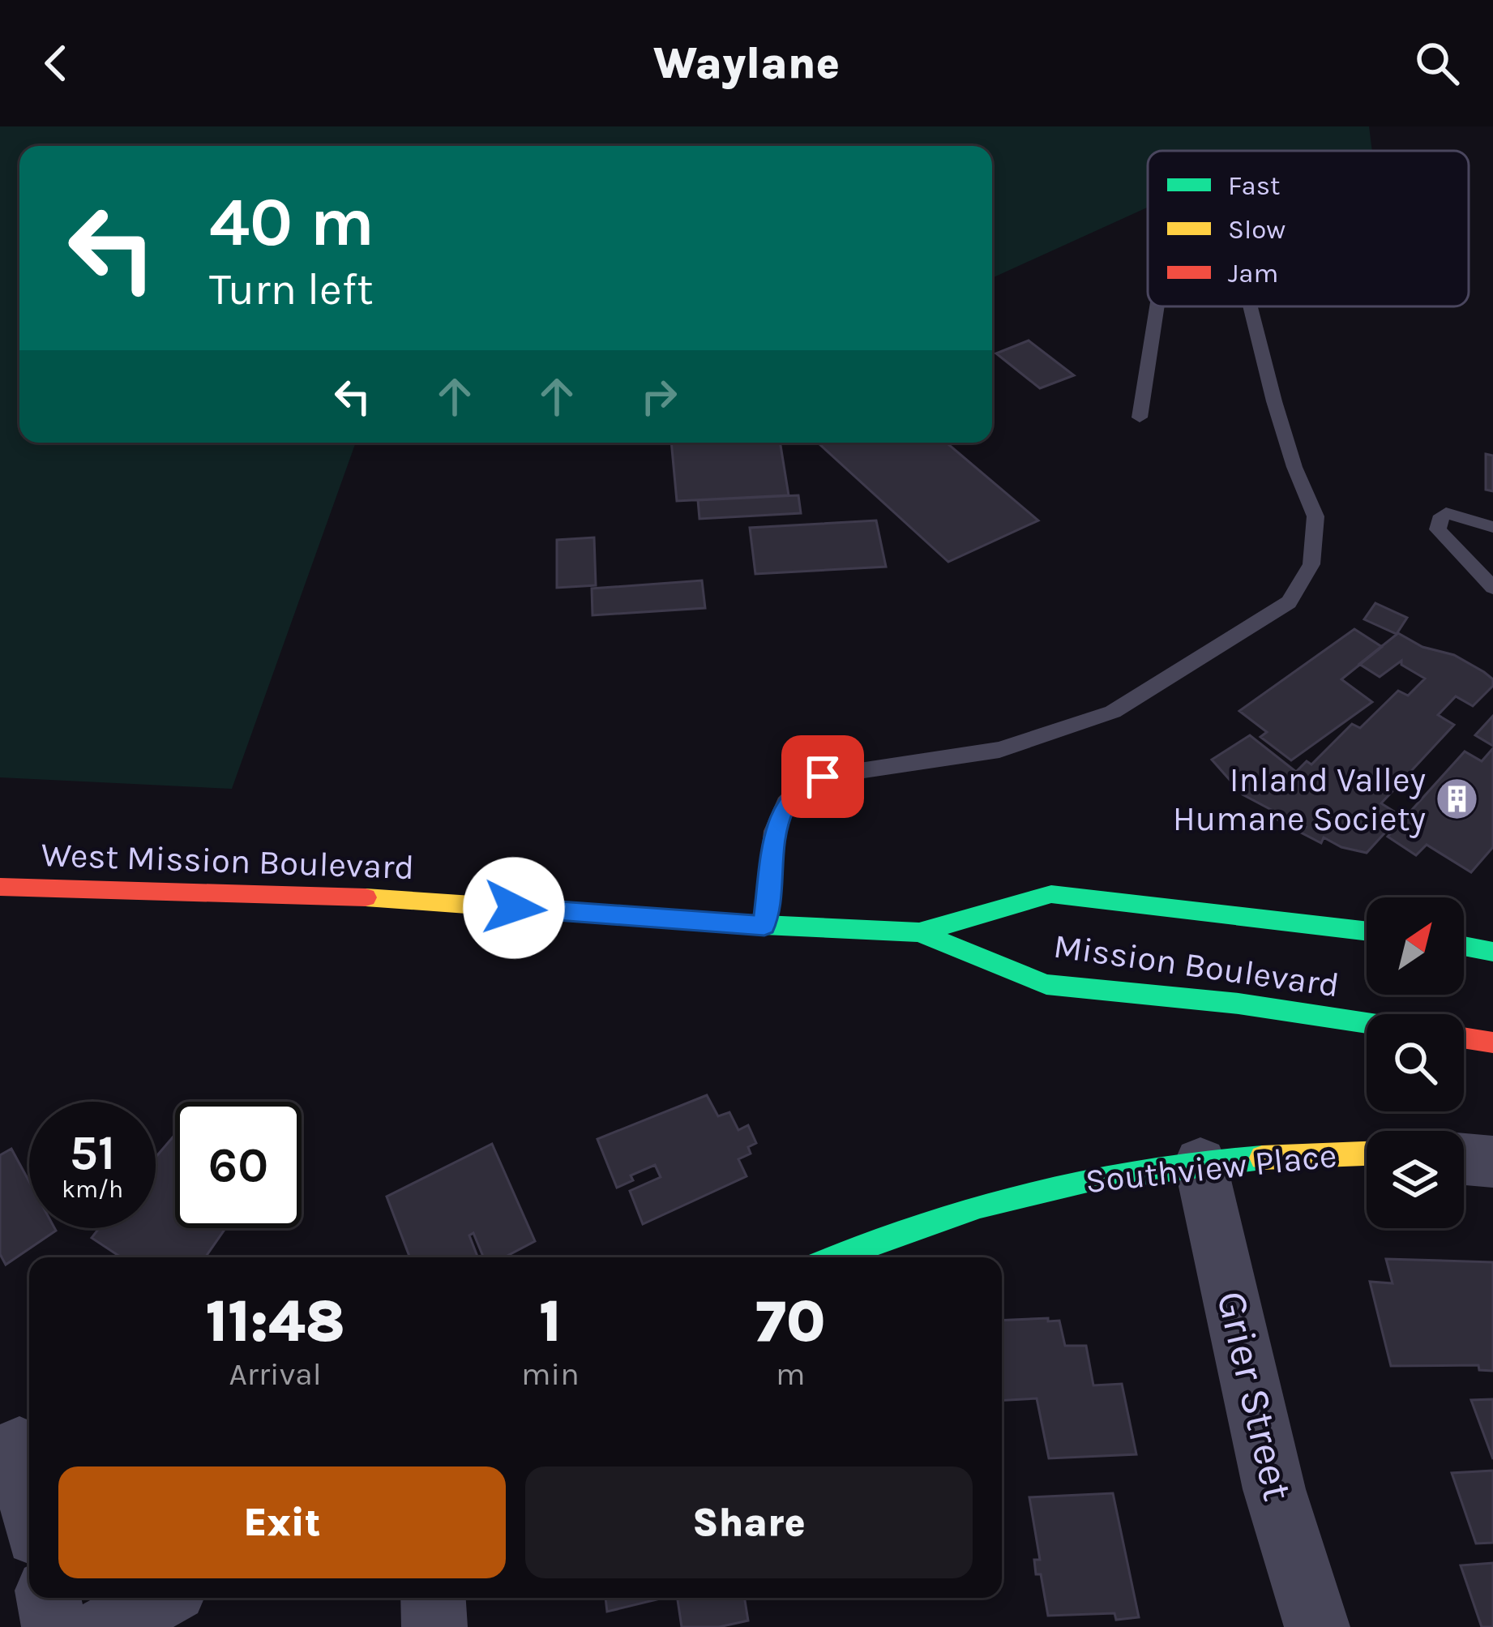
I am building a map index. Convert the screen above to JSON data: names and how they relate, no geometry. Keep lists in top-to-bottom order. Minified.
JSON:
{"streets":{"main road":["West Mission Boulevard","Mission Boulevard","Southview Place"],"street":["Grier Street"]},"crossings":[["West Mission Boulevard","Mission Boulevard"],["Southview Place","Grier Street"]],"places":{"building":["Inland Valley Humane Society"]},"legend":["Fast","Slow","Jam"],"north":"top right","page":{"header":"Waylane","turn":["40 m","Turn left"],"speed":"51 km/h","limit":"60","eta":["11:48","Arrival","1","min","70","m"],"buttons":["Exit","Share"]}}
